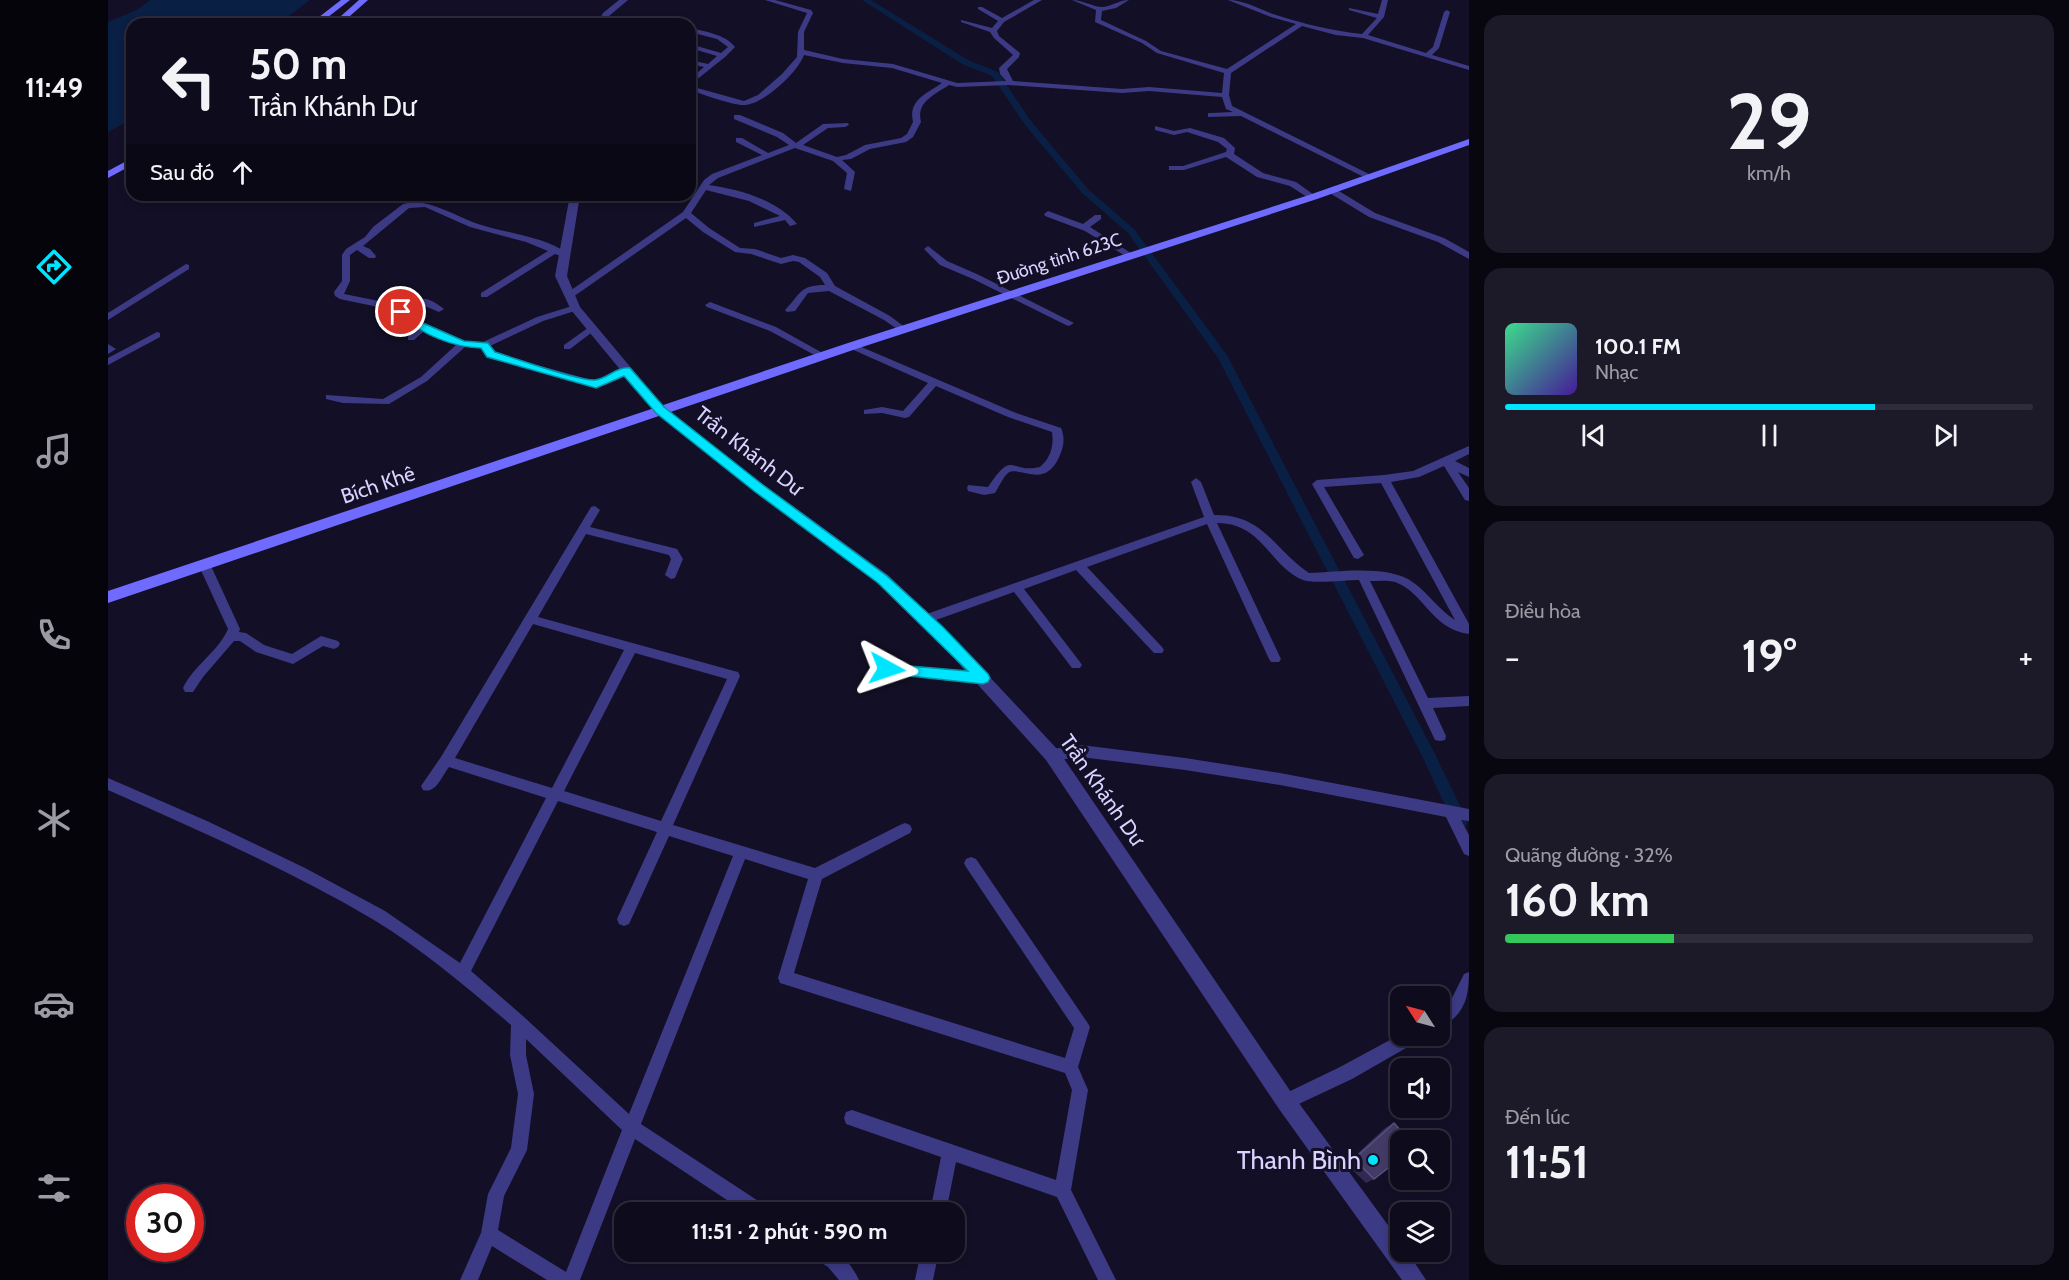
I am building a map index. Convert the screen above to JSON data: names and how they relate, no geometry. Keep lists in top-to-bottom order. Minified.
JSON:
{"streets":{"main road":["Đường tỉnh 623C","Bích Khê"],"street":["Trần Khánh Dư"]},"crossings":[["Đường tỉnh 623C","Trần Khánh Dư"],["Đường tỉnh 623C","Bích Khê"],["Trần Khánh Dư","Bích Khê"]],"places":["Thanh Bình"],"north":"top left","page":{"tabs":"11:49","tile":[["29","km/h"],"Điều hòa",["Quãng đường · 32%","160 km"],["Đến lúc","11:51"]],"turn":["50 m","Trần Khánh Dư"],"then":"Sau đó","song":["100.1 FM","Nhạc"],"heat":["−","19°","+"],"limit":"30","trip":"11:51 · 2 phút · 590 m"}}
